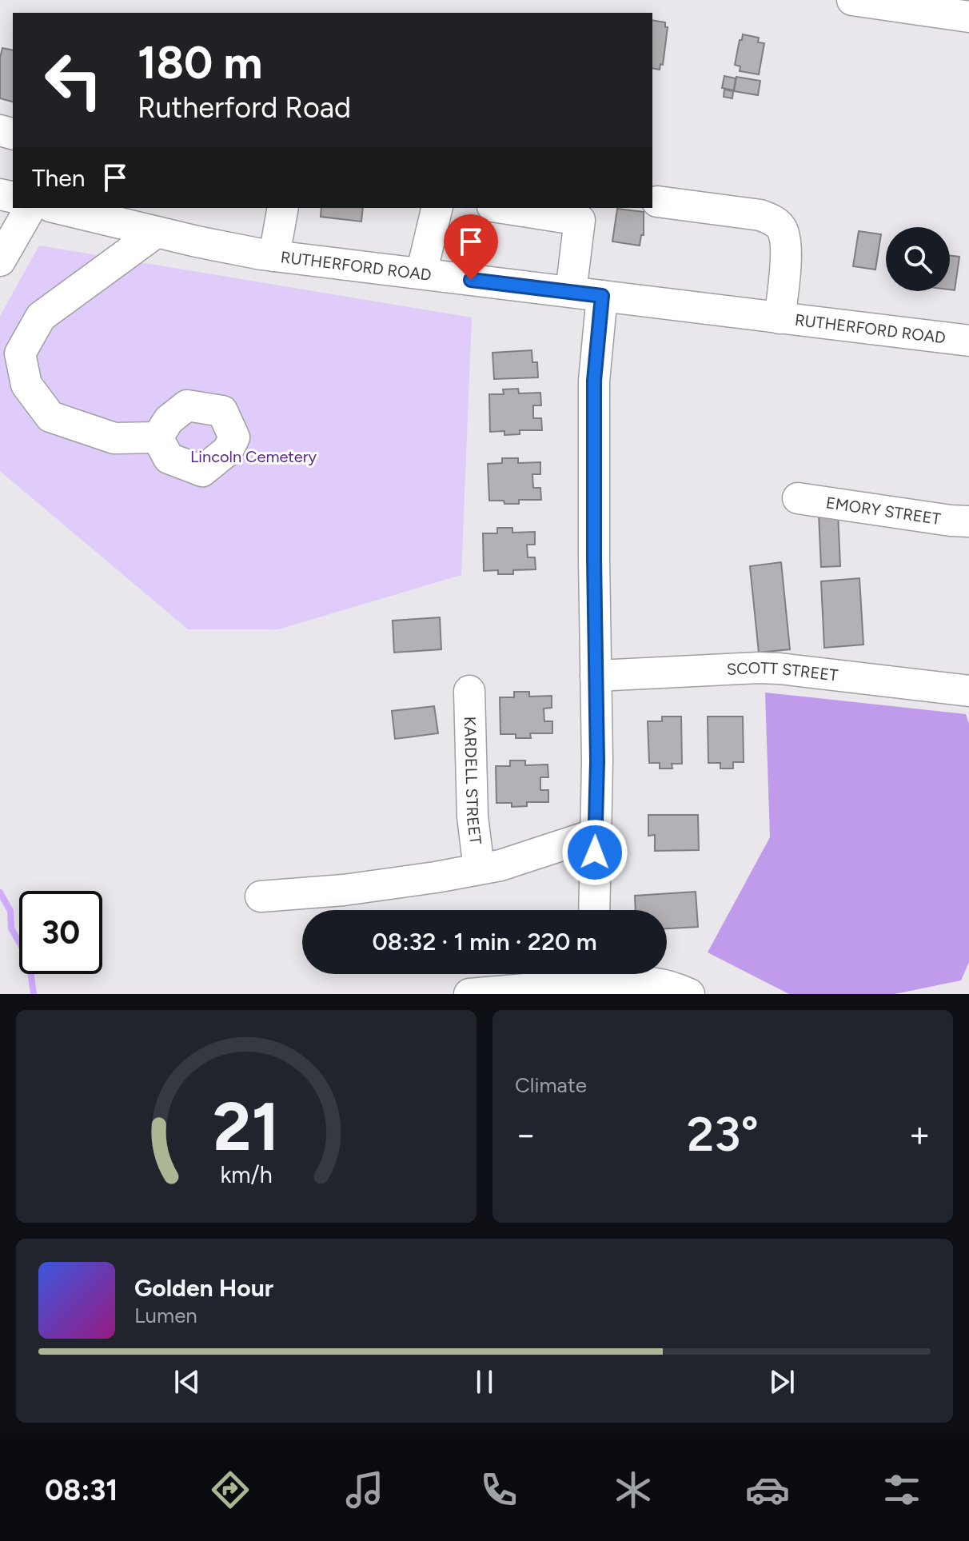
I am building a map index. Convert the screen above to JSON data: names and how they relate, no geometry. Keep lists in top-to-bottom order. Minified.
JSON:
{"streets":{"street":["RUTHERFORD ROAD","EMORY STREET","SCOTT STREET","KARDELL STREET"]},"parks":["Lincoln Cemetery"],"page":{"turn":["180 m","Rutherford Road"],"then":"Then","limit":"30","trip":"08:32 · 1 min · 220 m","tile":"Climate","heat":["−","23°","+"],"song":["Golden Hour","Lumen"],"tabs":"08:31","gauge":["21","km/h"]}}
